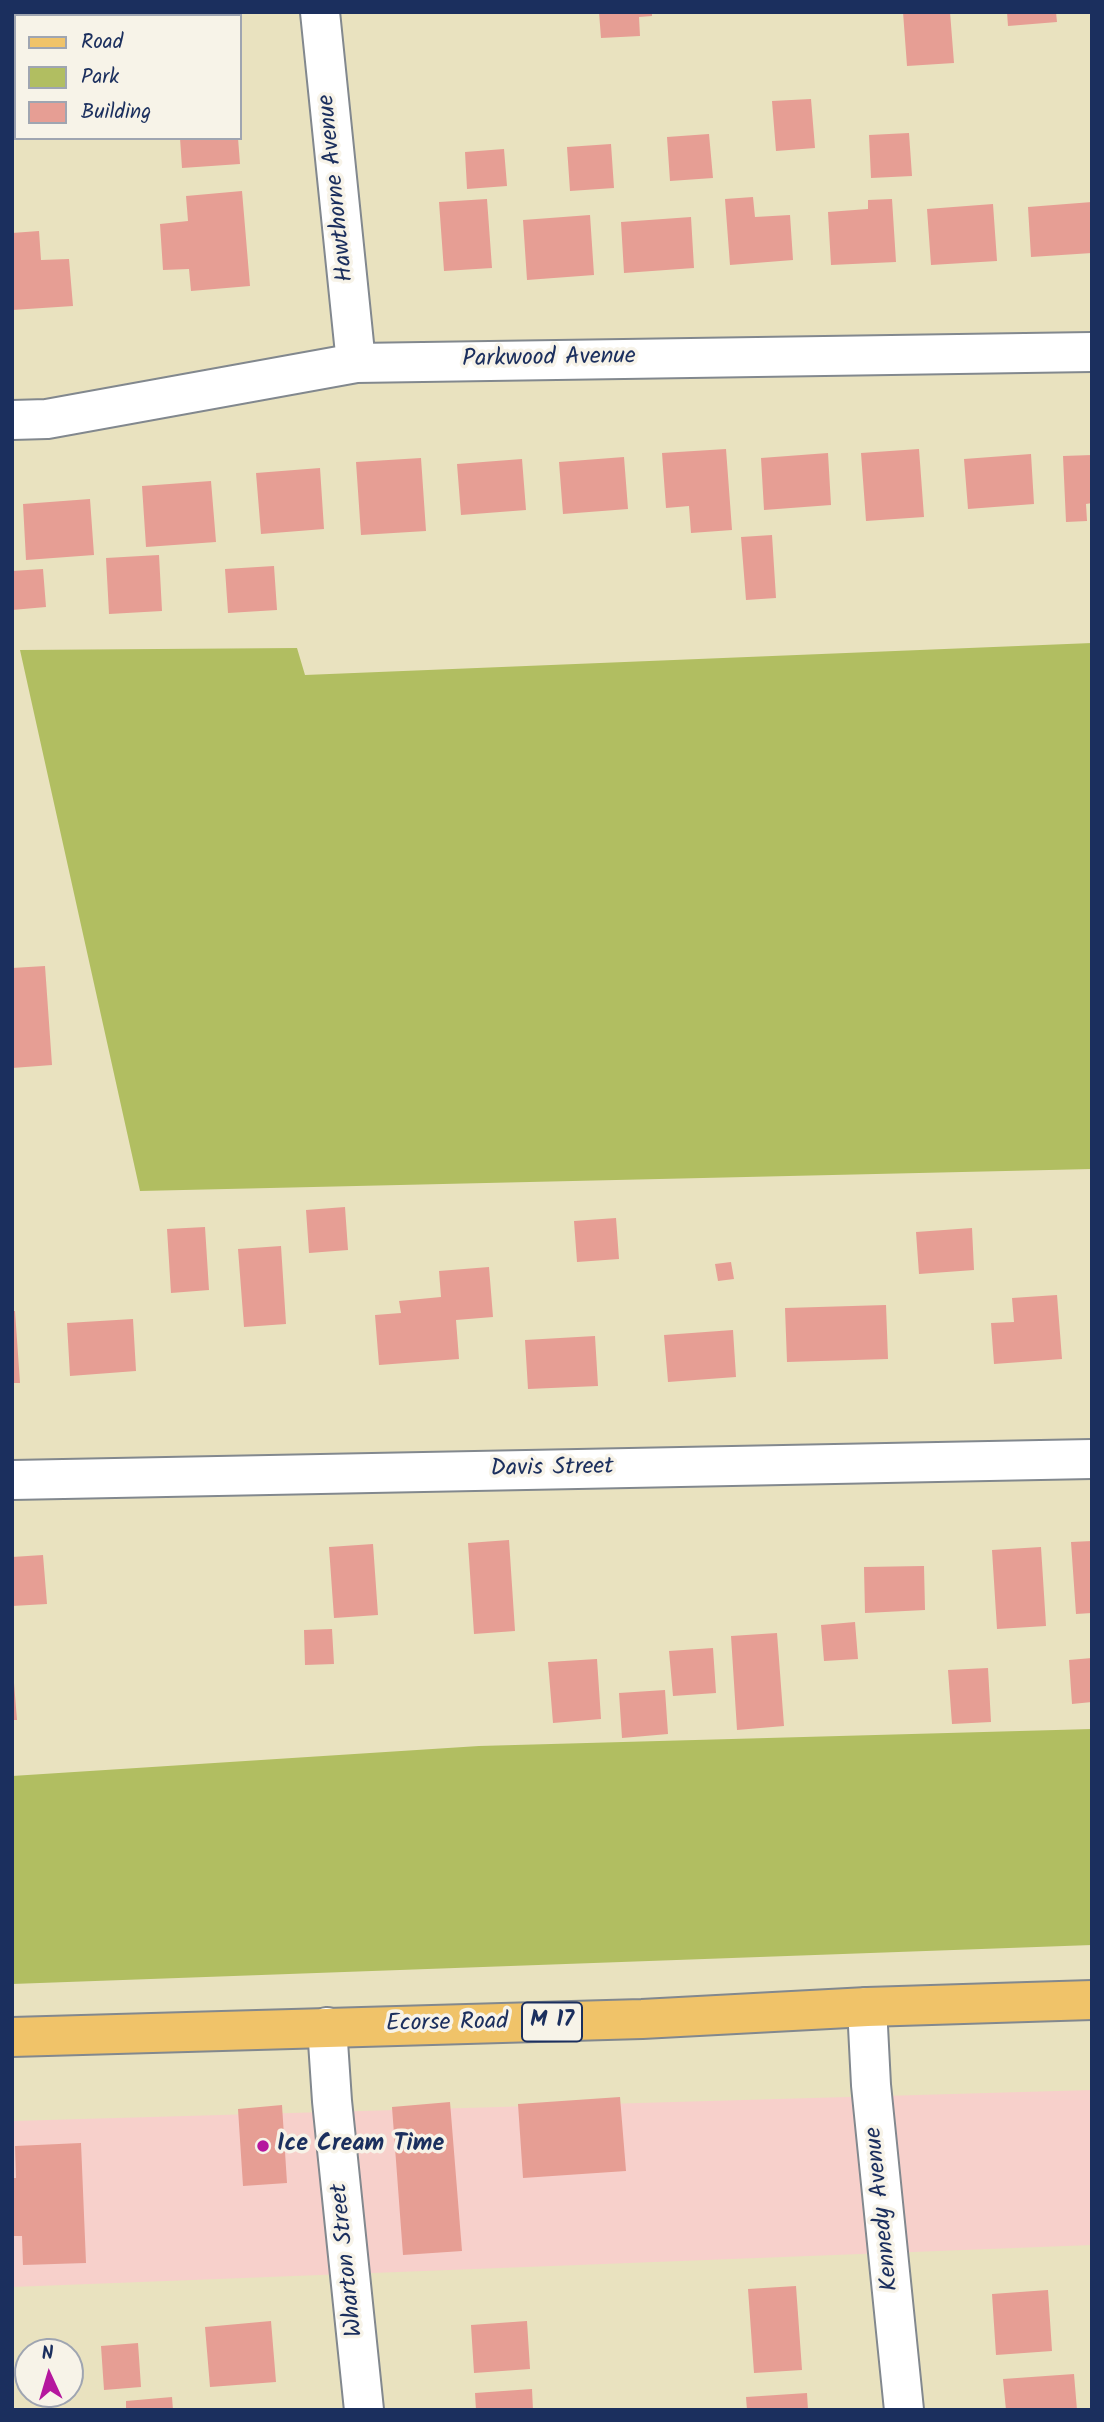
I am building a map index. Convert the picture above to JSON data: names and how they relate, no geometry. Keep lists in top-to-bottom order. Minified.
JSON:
{"streets":{"main road":["M 17","Ecorse Road"],"street":["Hawthorne Avenue","Parkwood Avenue","Davis Street","Kennedy Avenue","Wharton Street"]},"crossings":[["Hawthorne Avenue","Parkwood Avenue"],["Ecorse Road","Kennedy Avenue"],["Ecorse Road","Wharton Street"]],"places":["Ice Cream Time"],"legend":["Road","Park","Building"],"north":"top"}
